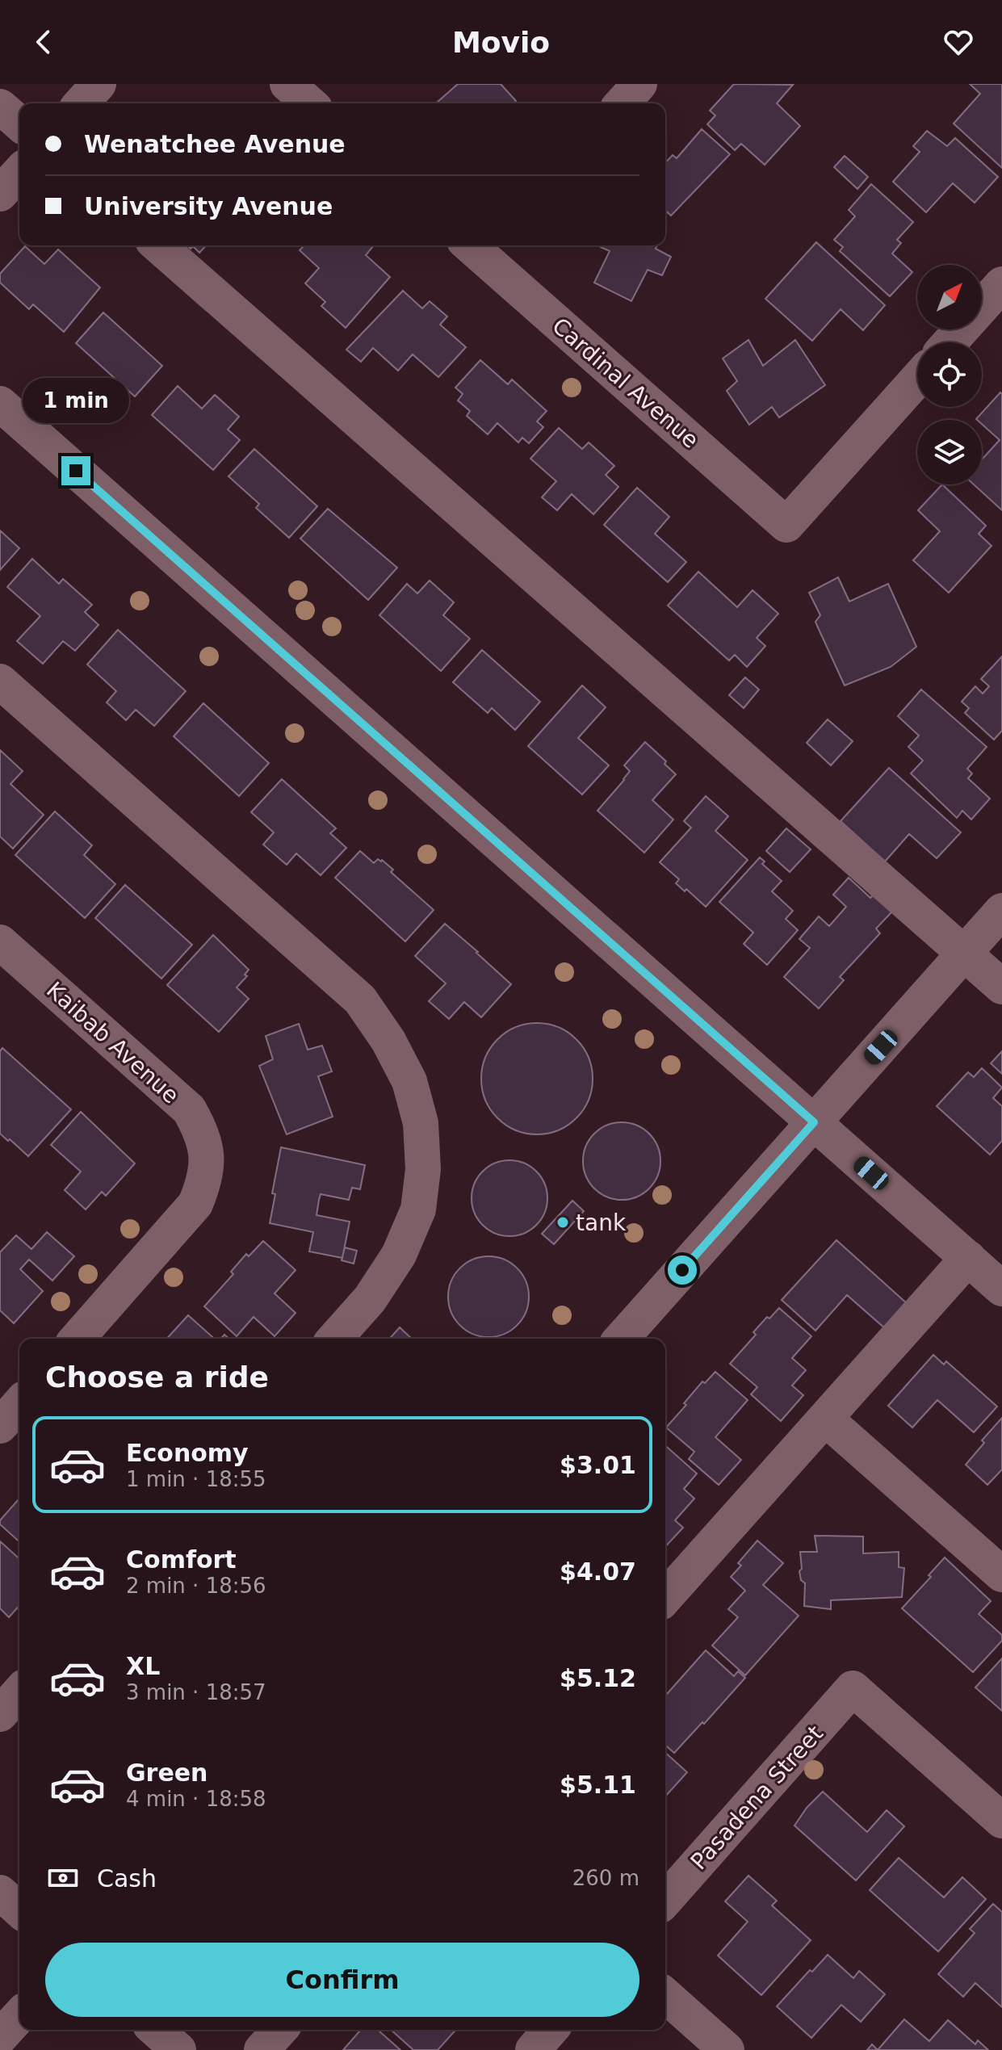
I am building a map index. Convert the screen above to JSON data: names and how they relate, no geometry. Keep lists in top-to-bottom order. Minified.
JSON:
{"streets":{"street":["Cardinal Avenue","Kaibab Avenue","Pasadena Street"]},"places":["tank"],"north":"top right","page":{"header":"Movio","banner":["Wenatchee Avenue","University Avenue"],"bubble":"1 min","heading":"Choose a ride","list":[{"name":"Economy","note":"1 min · 18:55","value":"$3.01"},{"name":"Comfort","note":"2 min · 18:56","value":"$4.07"},{"name":"XL","note":"3 min · 18:57","value":"$5.12"},{"name":"Green","note":"4 min · 18:58","value":"$5.11"}],"pay":["Cash","260 m"],"buttons":"Confirm"}}
